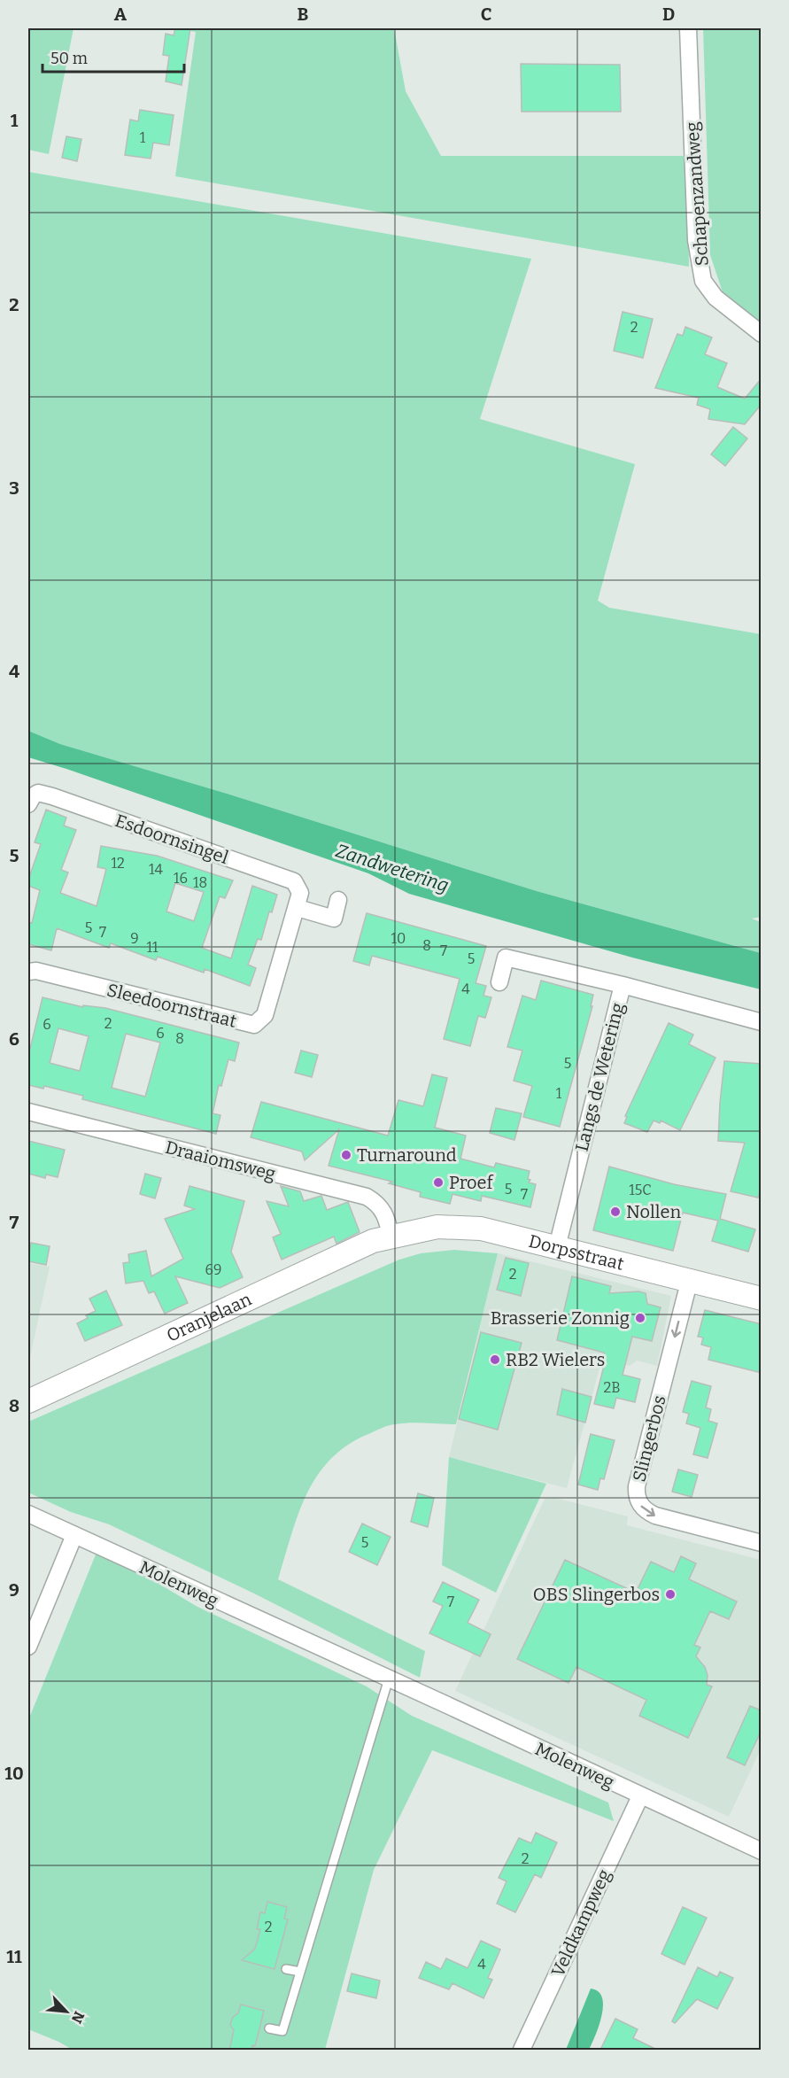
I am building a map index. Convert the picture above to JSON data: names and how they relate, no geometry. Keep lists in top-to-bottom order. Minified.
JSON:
{"streets":{"street":["Schapenzandweg","Esdoornsingel","Sleedoornstraat","Langs de Wetering","Draaiomsweg","Dorpsstraat","Oranjelaan","Slingerbos","Molenweg","Veldkampweg"]},"crossings":[["Esdoornsingel","Sleedoornstraat"],["Langs de Wetering","Dorpsstraat"],["Draaiomsweg","Dorpsstraat"],["Draaiomsweg","Oranjelaan"],["Dorpsstraat","Oranjelaan"],["Dorpsstraat","Slingerbos"],["Molenweg","Veldkampweg"]],"water":["Zandwetering"],"places":["Turnaround","Proef","Nollen","Brasserie Zonnig","RB2 Wielers","OBS Slingerbos"],"house_numbers":["1","2","12","14","16","18","5","7","9","10","8","11","7","5","4","2","6","6","8","5","1","5","15C","7","69","2","2B","5","7","2","2","4"],"scale_bar":"50 m","north":"bottom right","grid":{"columns":["A","B","C","D"],"rows":["1","2","3","4","5","6","7","8","9","10","11"]}}
